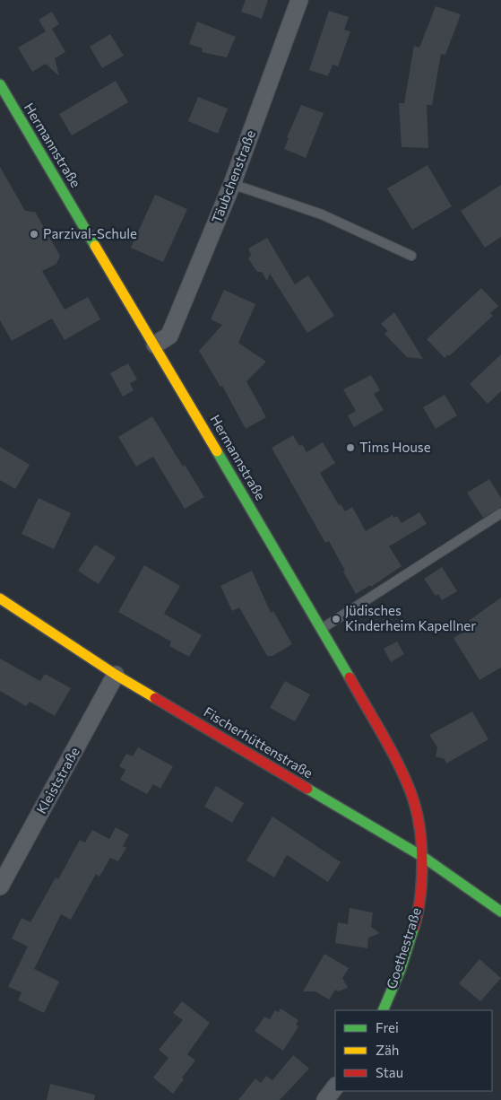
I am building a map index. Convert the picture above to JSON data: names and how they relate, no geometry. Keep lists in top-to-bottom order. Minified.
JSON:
{"streets":{"street":["Hermannstraße","Täubchenstraße","Fischerhüttenstraße","Kleiststraße","Goethestraße"]},"crossings":[["Hermannstraße","Täubchenstraße"],["Hermannstraße","Fischerhüttenstraße"],["Hermannstraße","Goethestraße"],["Fischerhüttenstraße","Kleiststraße"],["Fischerhüttenstraße","Goethestraße"]],"places":["Parzival-Schule","Tims House","Jüdisches Kinderheim Kapellner"],"legend":["Frei","Zäh","Stau"]}
